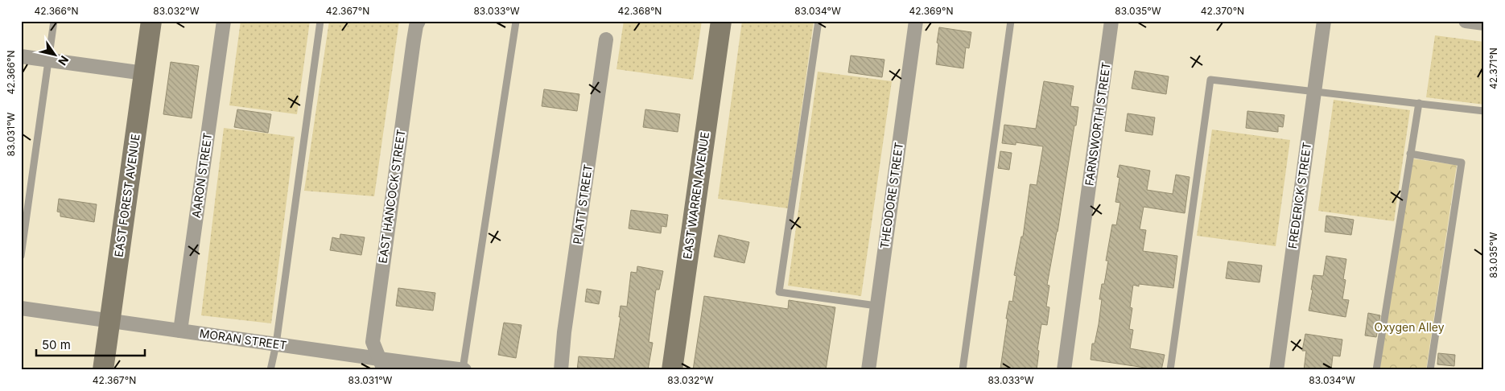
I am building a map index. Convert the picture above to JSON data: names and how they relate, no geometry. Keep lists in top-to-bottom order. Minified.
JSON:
{"streets":{"main road":["EAST FOREST AVENUE","EAST WARREN AVENUE"],"street":["FARNSWORTH STREET","AARON STREET","THEODORE STREET","FREDERICK STREET","EAST HANCOCK STREET","PLATT STREET","MORAN STREET"]},"crossings":[["AARON STREET","MORAN STREET"],["EAST FOREST AVENUE","MORAN STREET"],["EAST HANCOCK STREET","MORAN STREET"]],"parks":["Oxygen Alley"],"scale_bar":"50 m","north":"bottom right","coordinates":["42.366°N","83.032°W","42.367°N","83.033°W","42.368°N","83.034°W","42.369°N","83.035°W","42.370°N","42.371°N","83.031°W"]}
